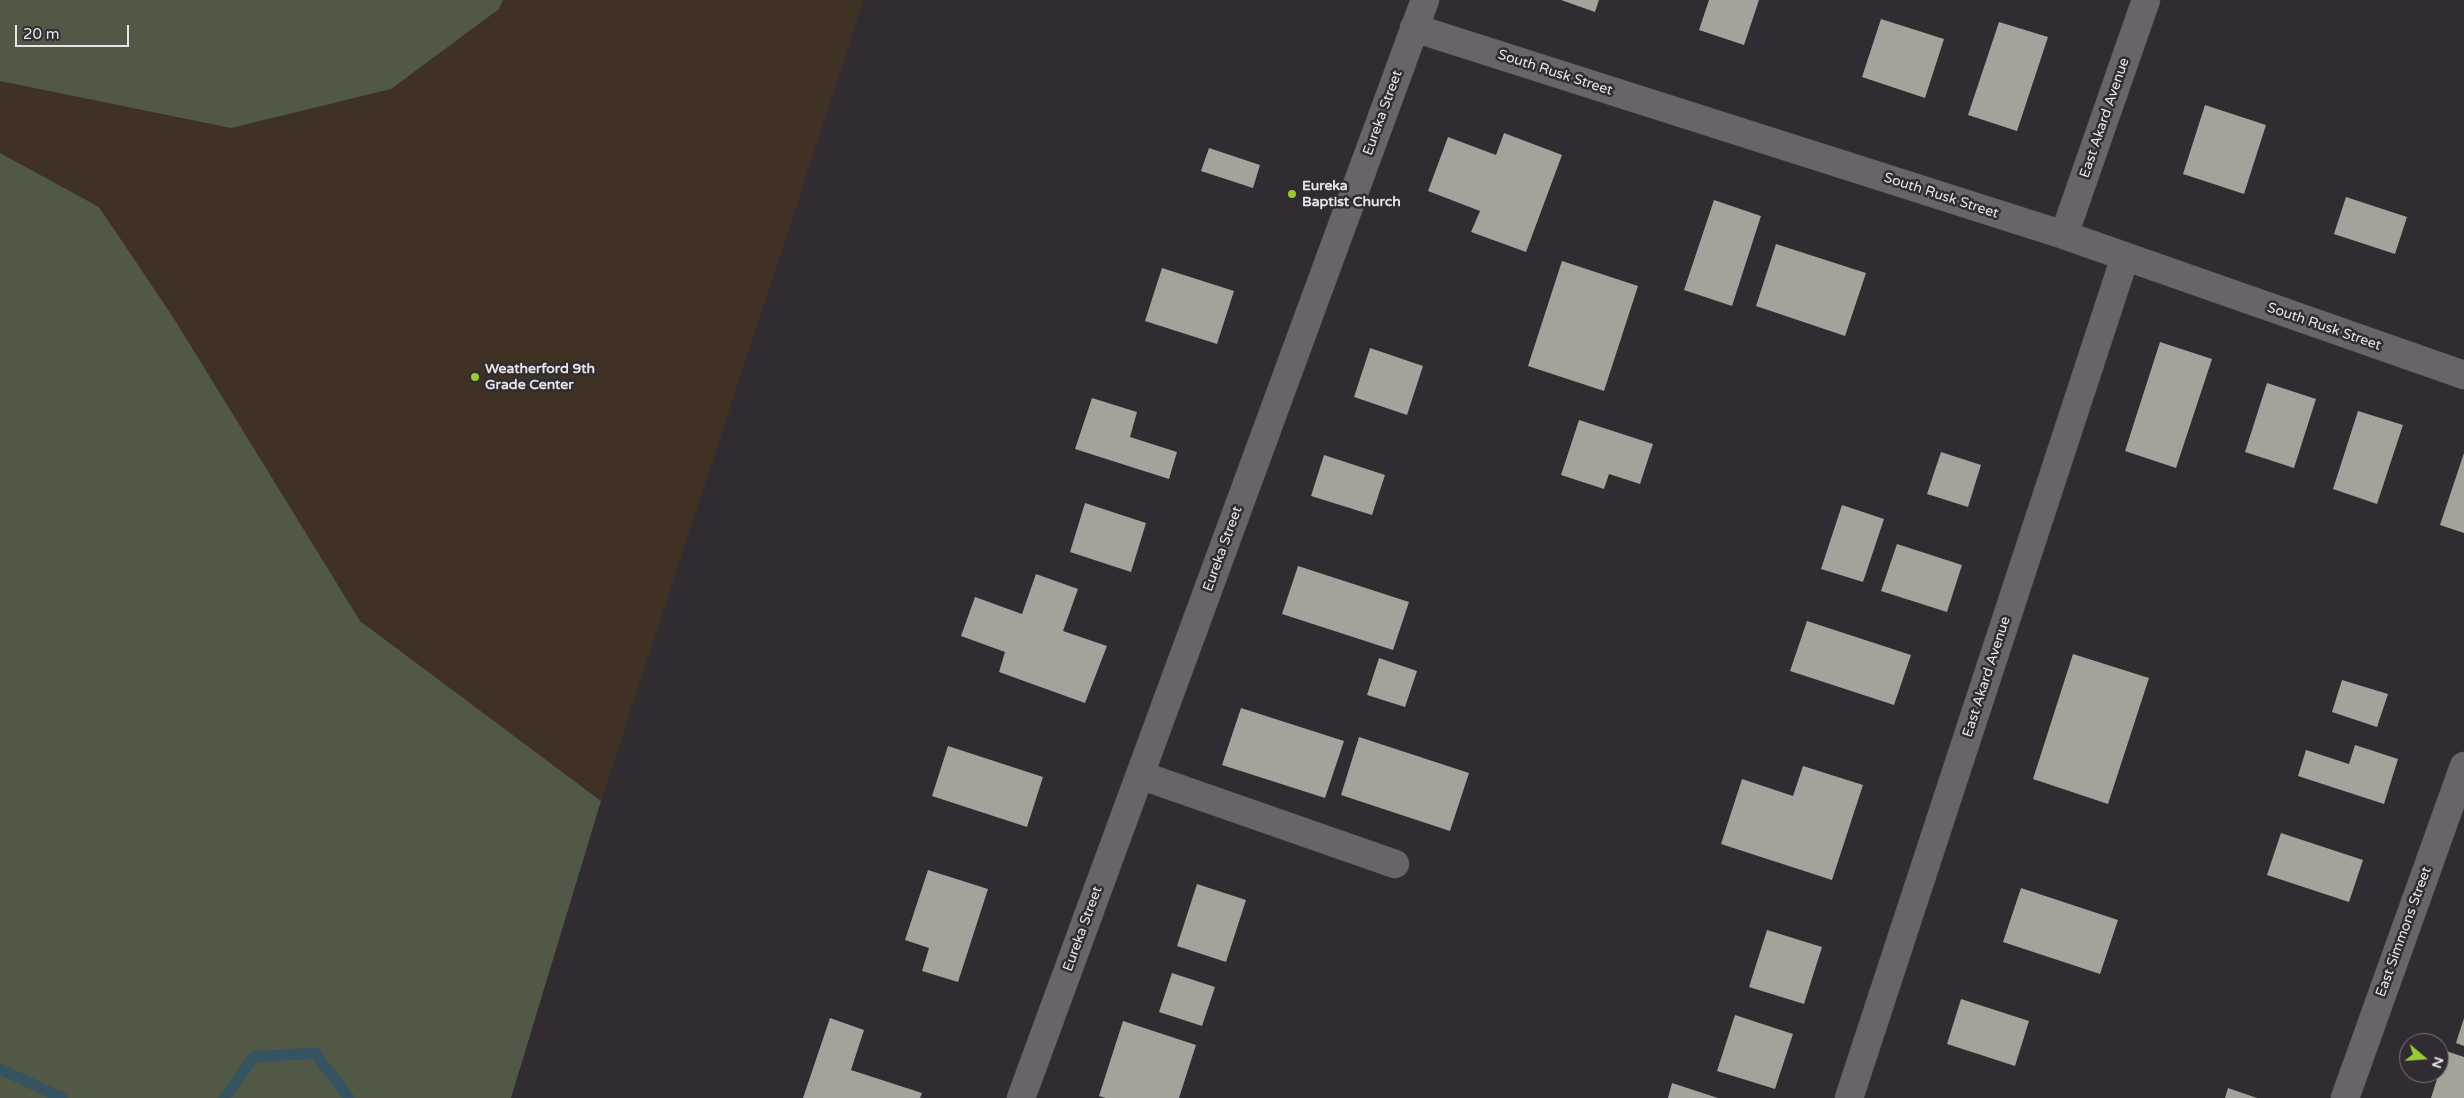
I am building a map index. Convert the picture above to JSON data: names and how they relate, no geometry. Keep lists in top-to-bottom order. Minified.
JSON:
{"streets":{"street":["South Rusk Street","Eureka Street","East Akard Avenue","East Simmons Street"]},"crossings":[["South Rusk Street","Eureka Street"],["South Rusk Street","East Akard Avenue"]],"places":["Eureka Baptist Church","Weatherford 9th Grade Center"],"scale_bar":"20 m","north":"right"}
